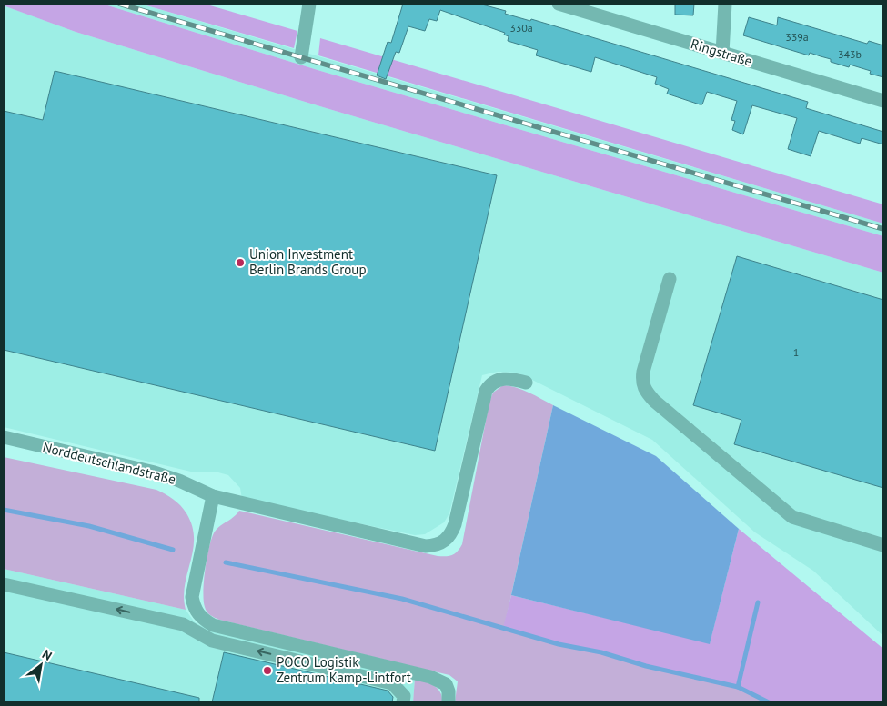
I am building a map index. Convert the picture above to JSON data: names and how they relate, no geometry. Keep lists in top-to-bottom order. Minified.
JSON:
{"streets":{"street":["Ringstraße","Norddeutschlandstraße"]},"places":["Union Investment Berlin Brands Group","POCO Logistik Zentrum Kamp-Lintfort"],"house_numbers":["330a","339a","343b","1"],"north":"top right"}
